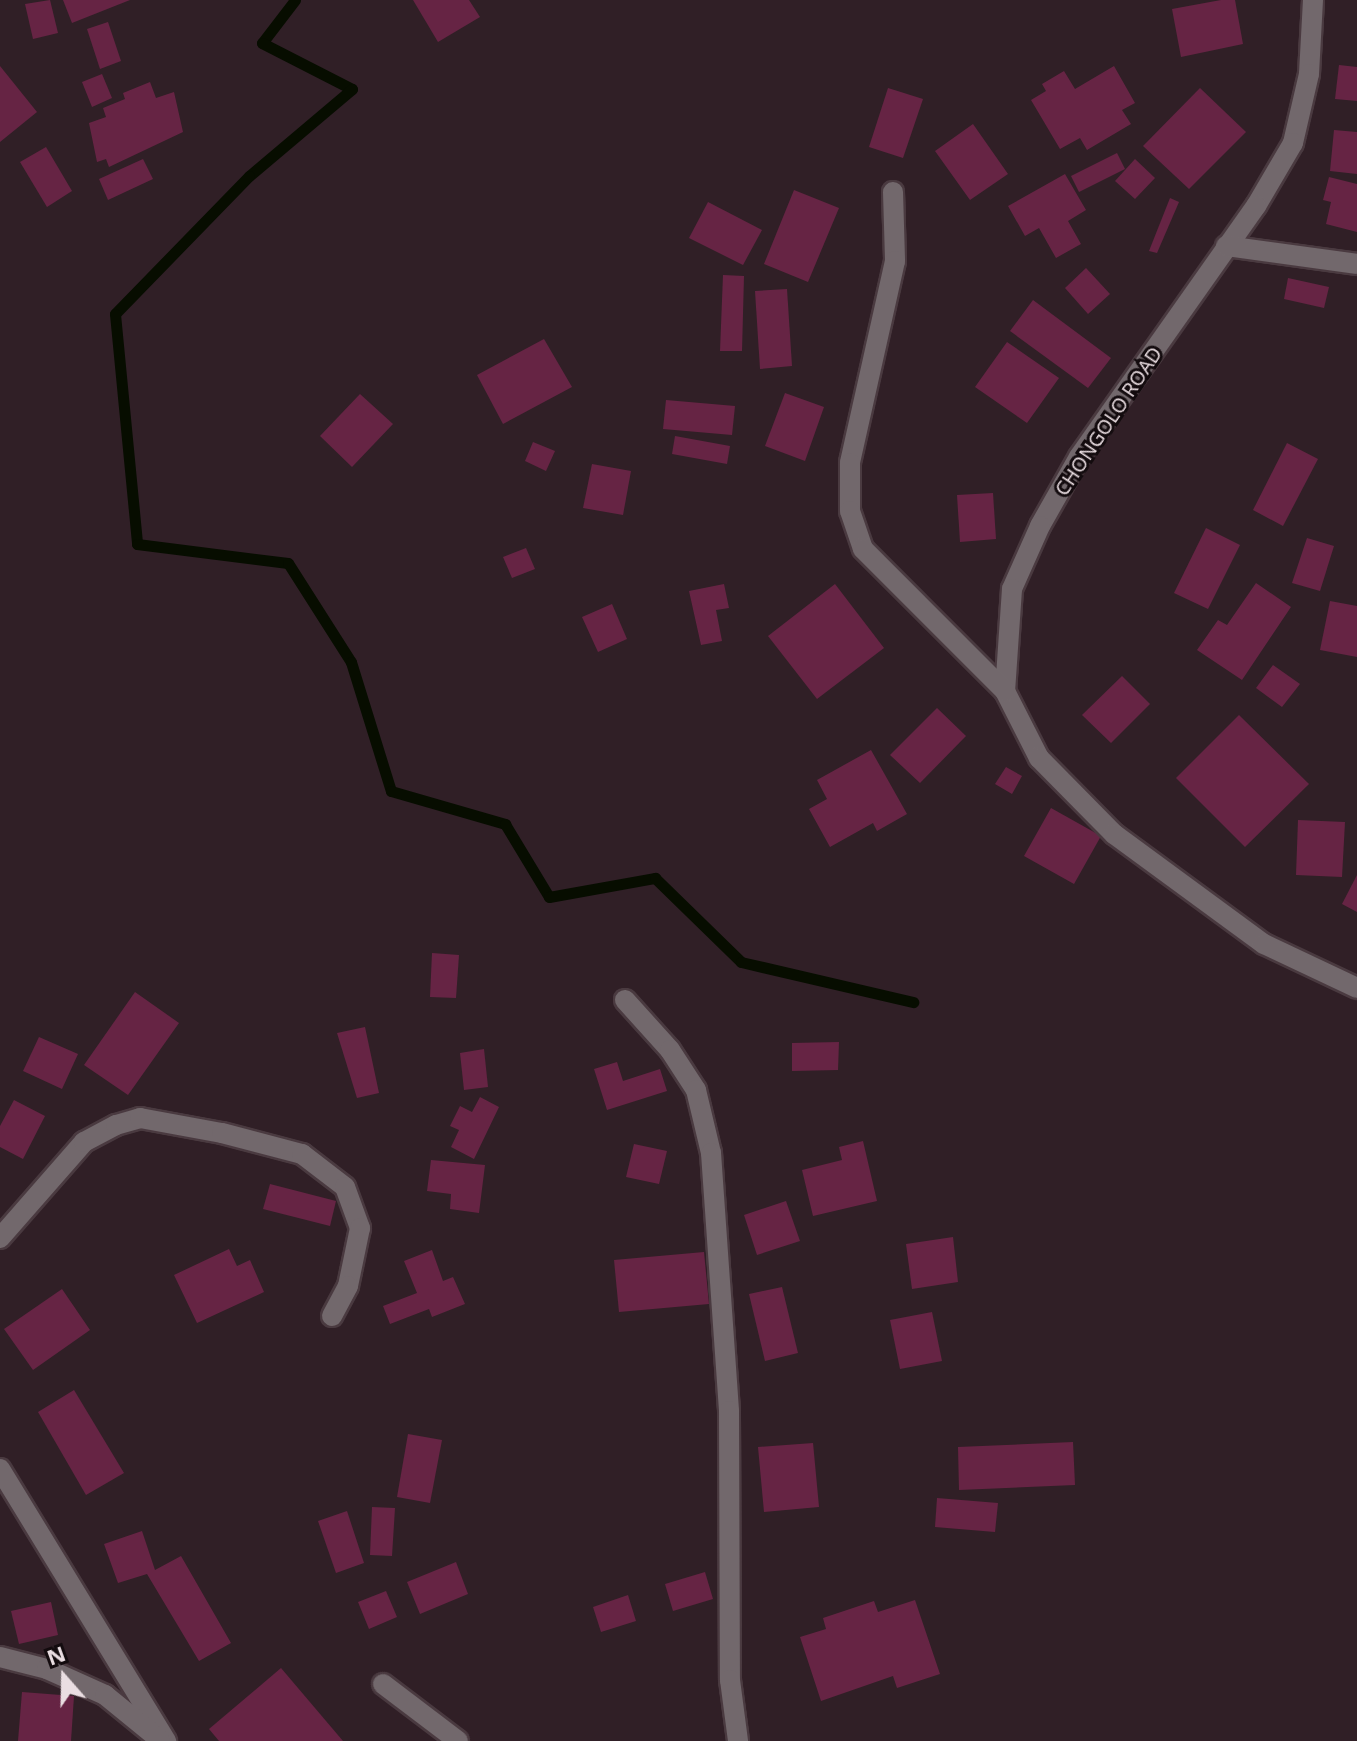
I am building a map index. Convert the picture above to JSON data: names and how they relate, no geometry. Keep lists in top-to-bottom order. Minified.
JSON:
{"streets":{"street":["CHONGOLO ROAD"]},"north":"top"}
